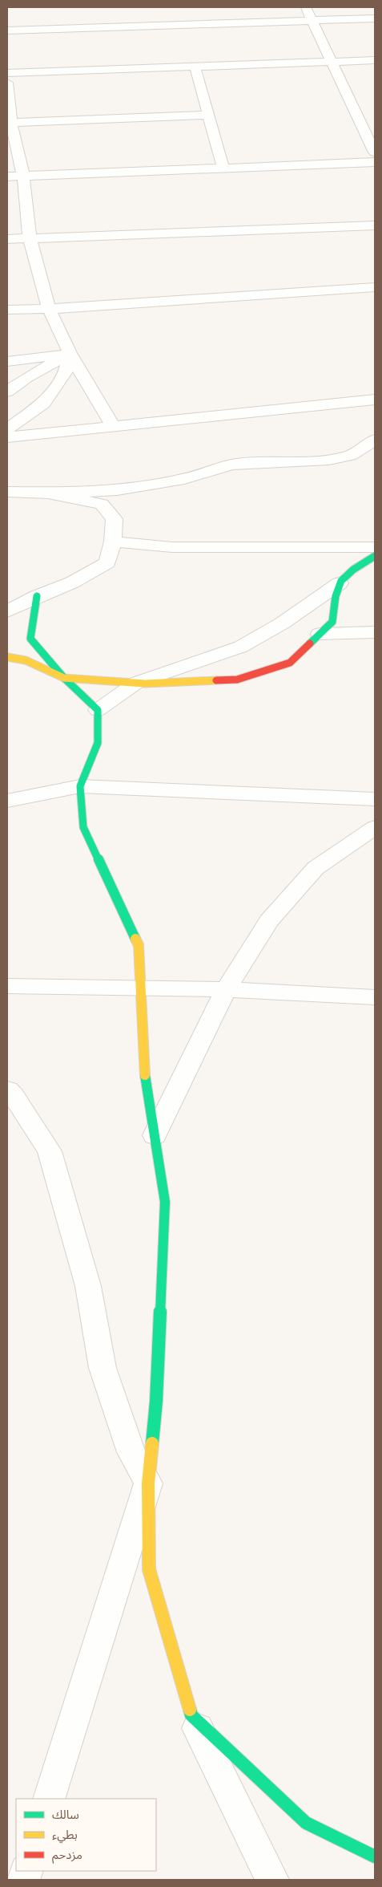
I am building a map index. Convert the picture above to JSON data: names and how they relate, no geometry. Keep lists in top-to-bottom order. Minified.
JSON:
{"legend":["سالك","بطيء","مزدحم"]}
